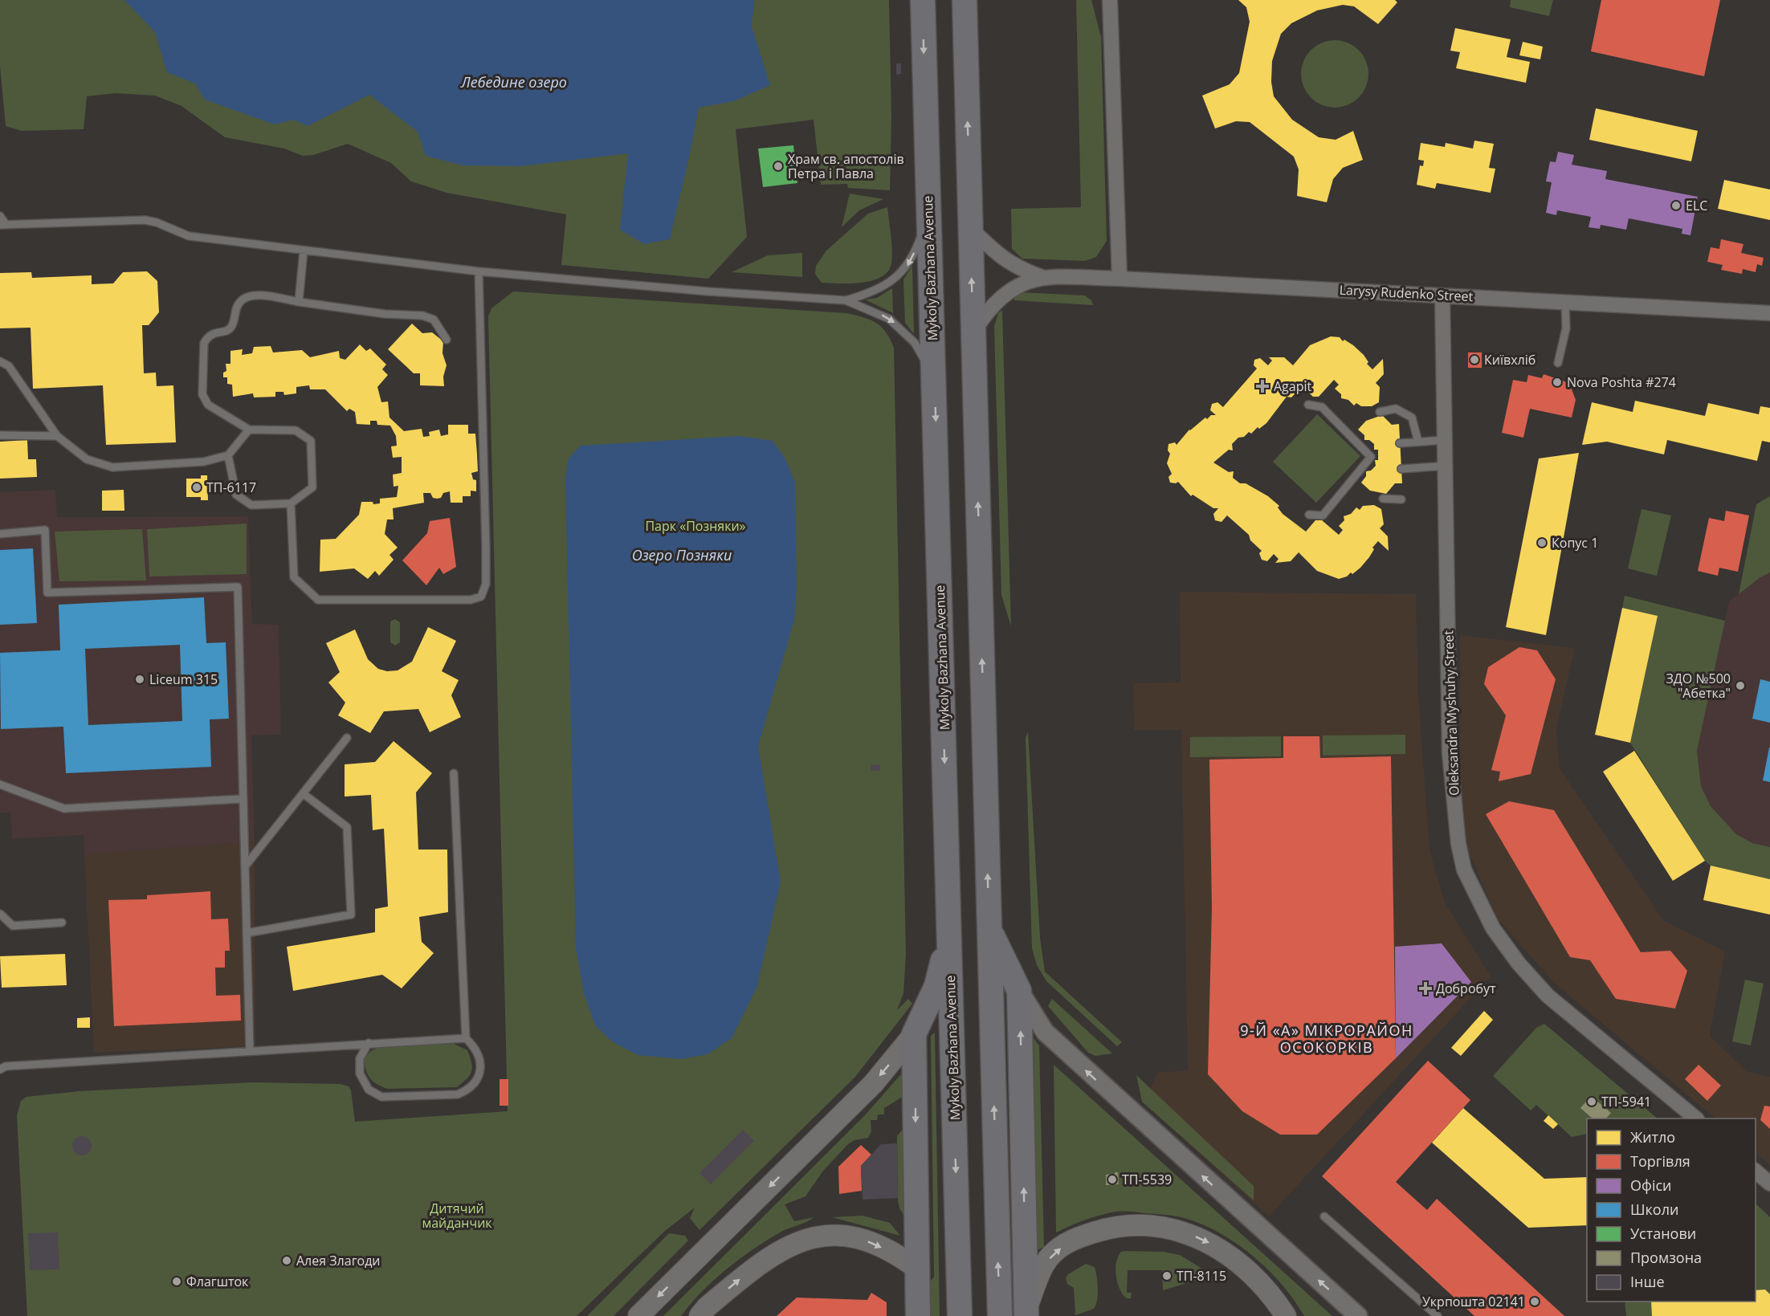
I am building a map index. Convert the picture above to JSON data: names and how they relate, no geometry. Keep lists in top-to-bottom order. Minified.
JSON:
{"streets":{"highway":["Mykoly Bazhana Avenue"],"street":["Larysy Rudenko Street","Oleksandra Myshuhy Street"]},"crossings":[["Larysy Rudenko Street","Oleksandra Myshuhy Street"]],"districts":["9-Й «А» МІКРОРАЙОН ОСОКОРКІВ"],"water":["Лебедине озеро","Озеро Позняки"],"parks":["Парк «Позняки»","Дитячий майданчик"],"places":{"other":["Храм св. апостолів Петра і Павла","ELC","Київхліб","Nova Poshta #274","ТП-6117","Копус 1","Liceum 315","ЗДО №500 \"Абетка\"","ТП-5941","ТП-5539","Алея Злагоди","ТП-8115","Флагшток","Укрпошта 02141"],"health":["Agapit","Добробут"]},"legend":["Житло","Торгівля","Офіси","Школи","Установи","Промзона","Інше"]}
